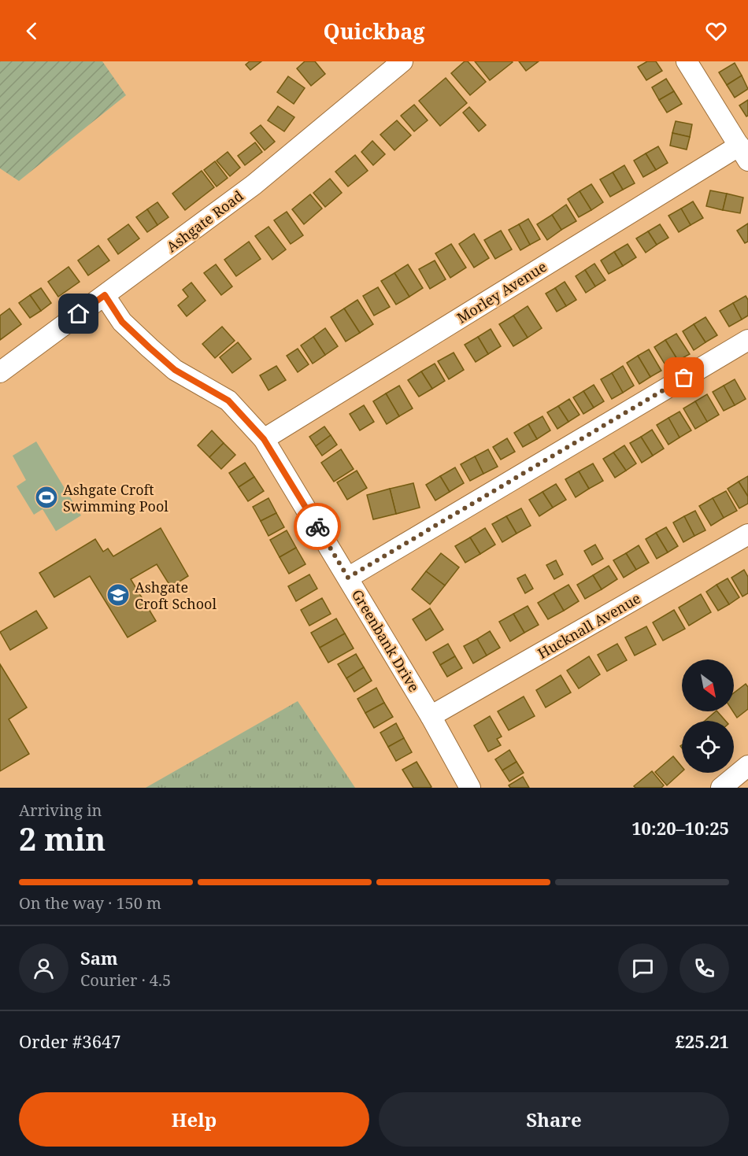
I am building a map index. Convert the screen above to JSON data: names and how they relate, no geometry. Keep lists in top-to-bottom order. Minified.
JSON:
{"streets":{"street":["Ashgate Road","Morley Avenue","Hucknall Avenue","Greenbank Drive"]},"crossings":[["Ashgate Road","Greenbank Drive"],["Morley Avenue","Greenbank Drive"],["Hucknall Avenue","Greenbank Drive"]],"places":{"sports":["Ashgate Croft Swimming Pool"],"school or university":["Ashgate Croft School"]},"north":"bottom right","page":{"header":"Quickbag","heading":["2 min","Arriving in","10:20–10:25"],"panel":["Sam","Courier · 4.5","Order #3647","£25.21"],"bar":"On the way · 150 m","buttons":["Help","Share"]}}
